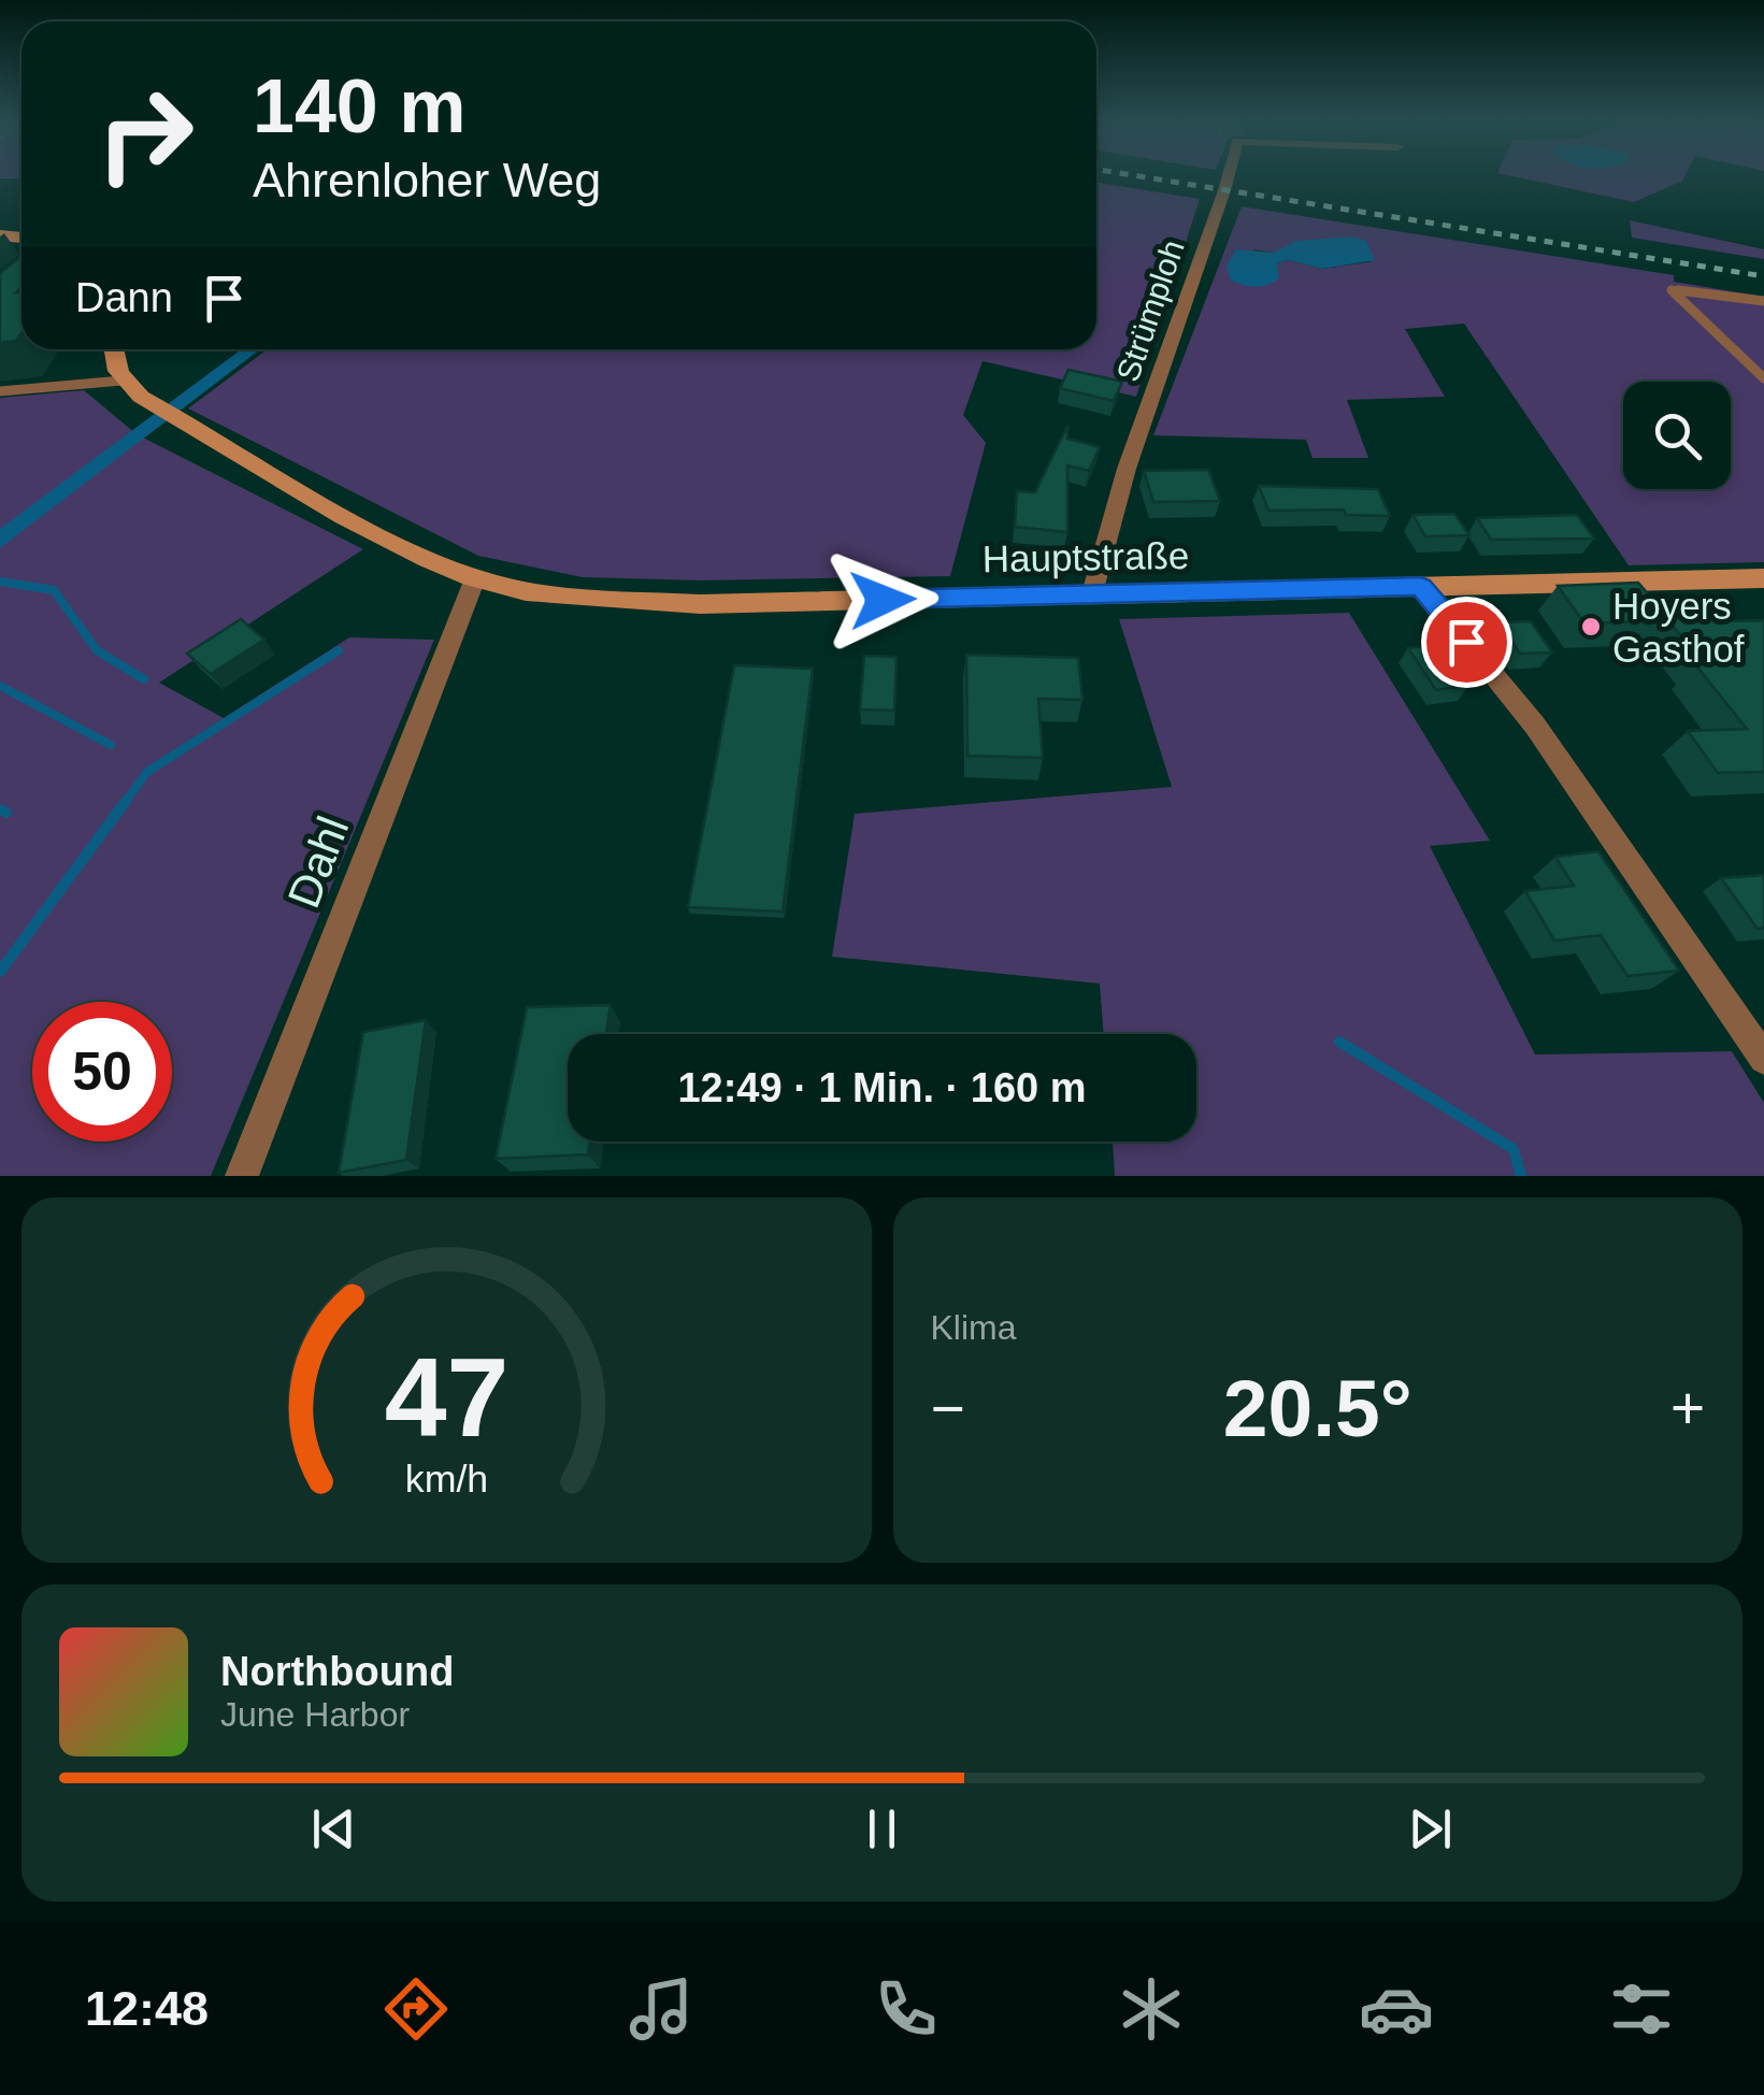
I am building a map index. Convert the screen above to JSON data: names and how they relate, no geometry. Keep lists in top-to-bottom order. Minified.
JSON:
{"streets":{"main road":["Hauptstraße"],"street":["Strümploh","Dahl"]},"crossings":[["Strümploh","Hauptstraße"],["Hauptstraße","Dahl"]],"places":["Hoyers Gasthof"],"page":{"turn":["140 m","Ahrenloher Weg"],"then":"Dann","limit":"50","trip":"12:49 · 1 Min. · 160 m","tile":"Klima","heat":["−","20.5°","+"],"song":["Northbound","June Harbor"],"tabs":"12:48","gauge":["47","km/h"]}}
